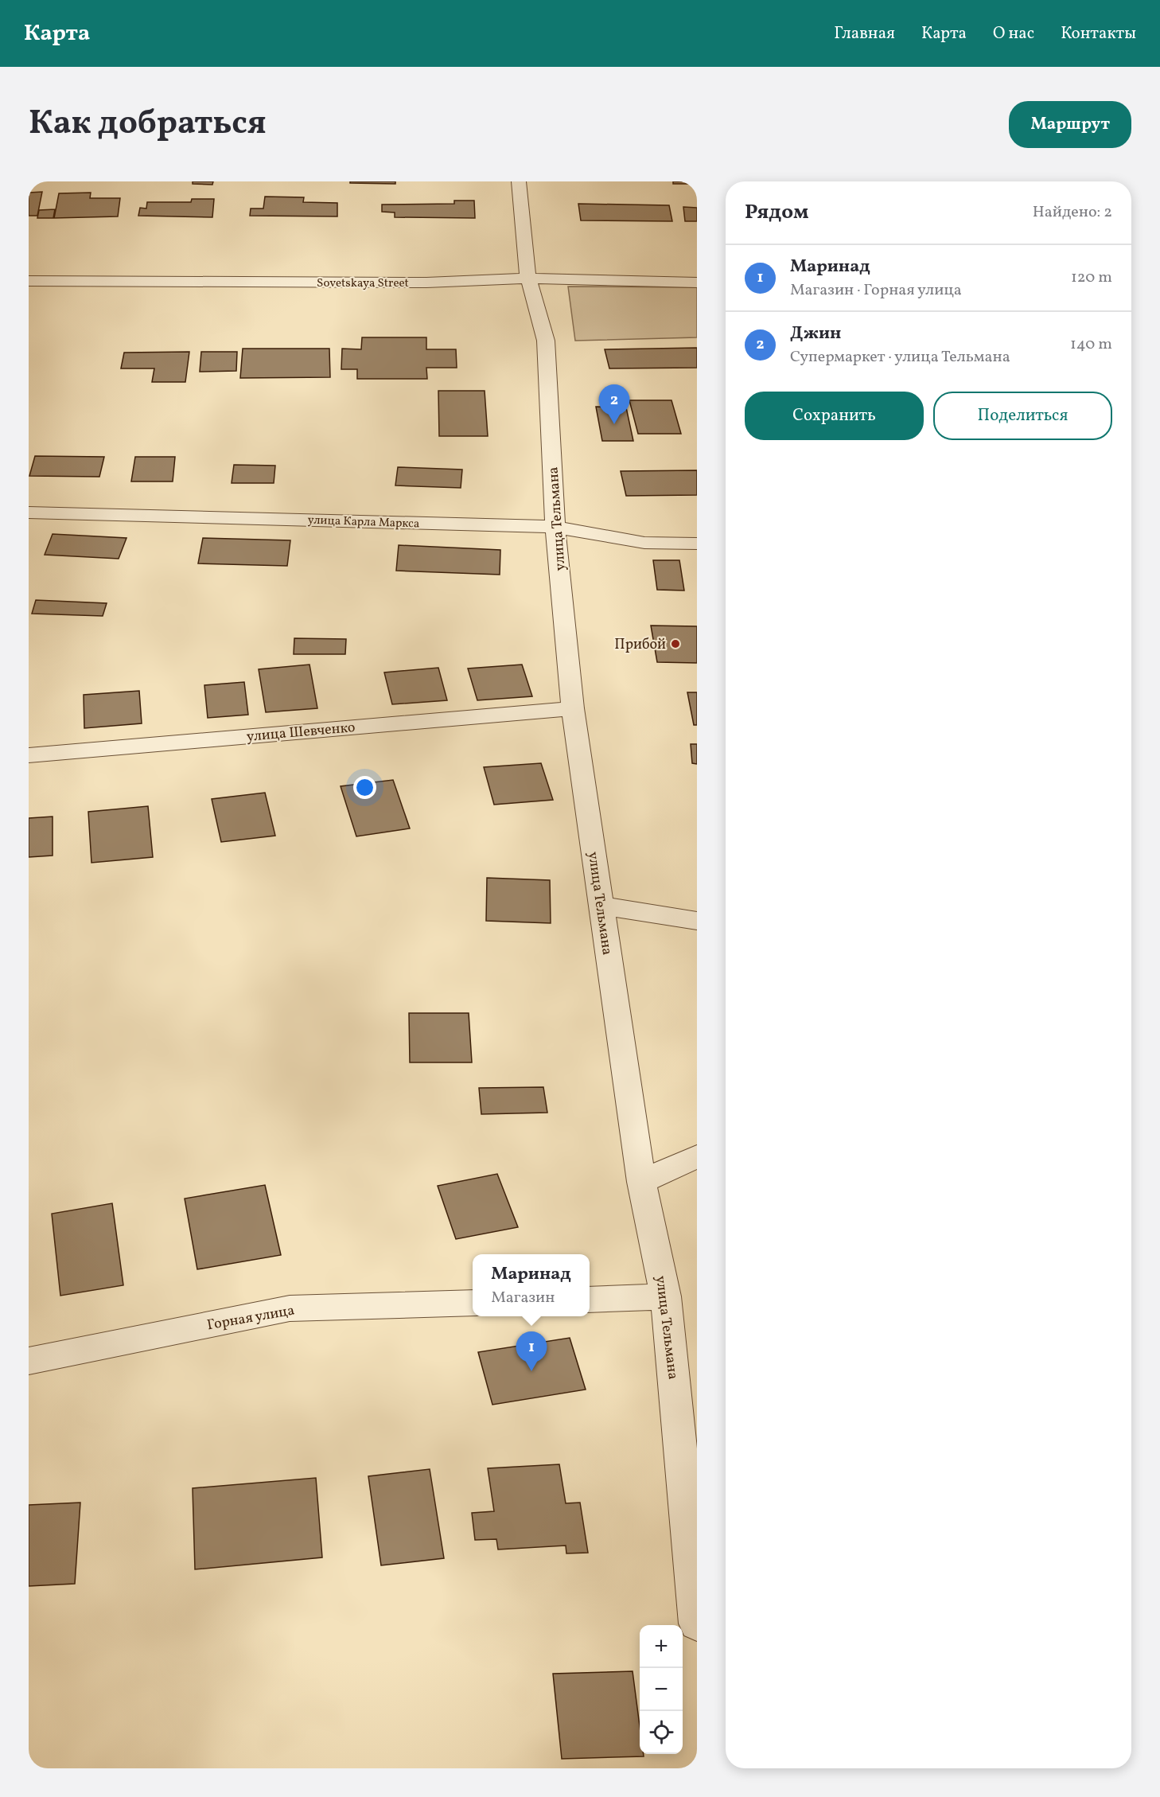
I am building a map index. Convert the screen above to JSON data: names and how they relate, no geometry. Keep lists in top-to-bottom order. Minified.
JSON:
{"streets":{"street":["Sovetskaya Street","улица Тельмана","улица Карла Маркса","улица Шевченко","Горная улица"]},"crossings":[["Sovetskaya Street","улица Тельмана"],["улица Тельмана","улица Карла Маркса"],["улица Тельмана","улица Шевченко"]],"places":["Прибой"],"page":{"header":"Карта","nav":["Главная","Карта","О нас","Контакты"],"title":"Как добраться","buttons":["Маршрут",["Сохранить","Поделиться"]],"heading":["Рядом","Найдено: 2"],"list":[{"mark":"1","name":"Маринад","note":"Магазин · Горная улица","value":"120 m"},{"mark":"2","name":"Джин","note":"Супермаркет · улица Тельмана","value":"140 m"}],"pins":["2","1"],"popup":["Маринад","Магазин"],"map_buttons":["+","−"]}}
